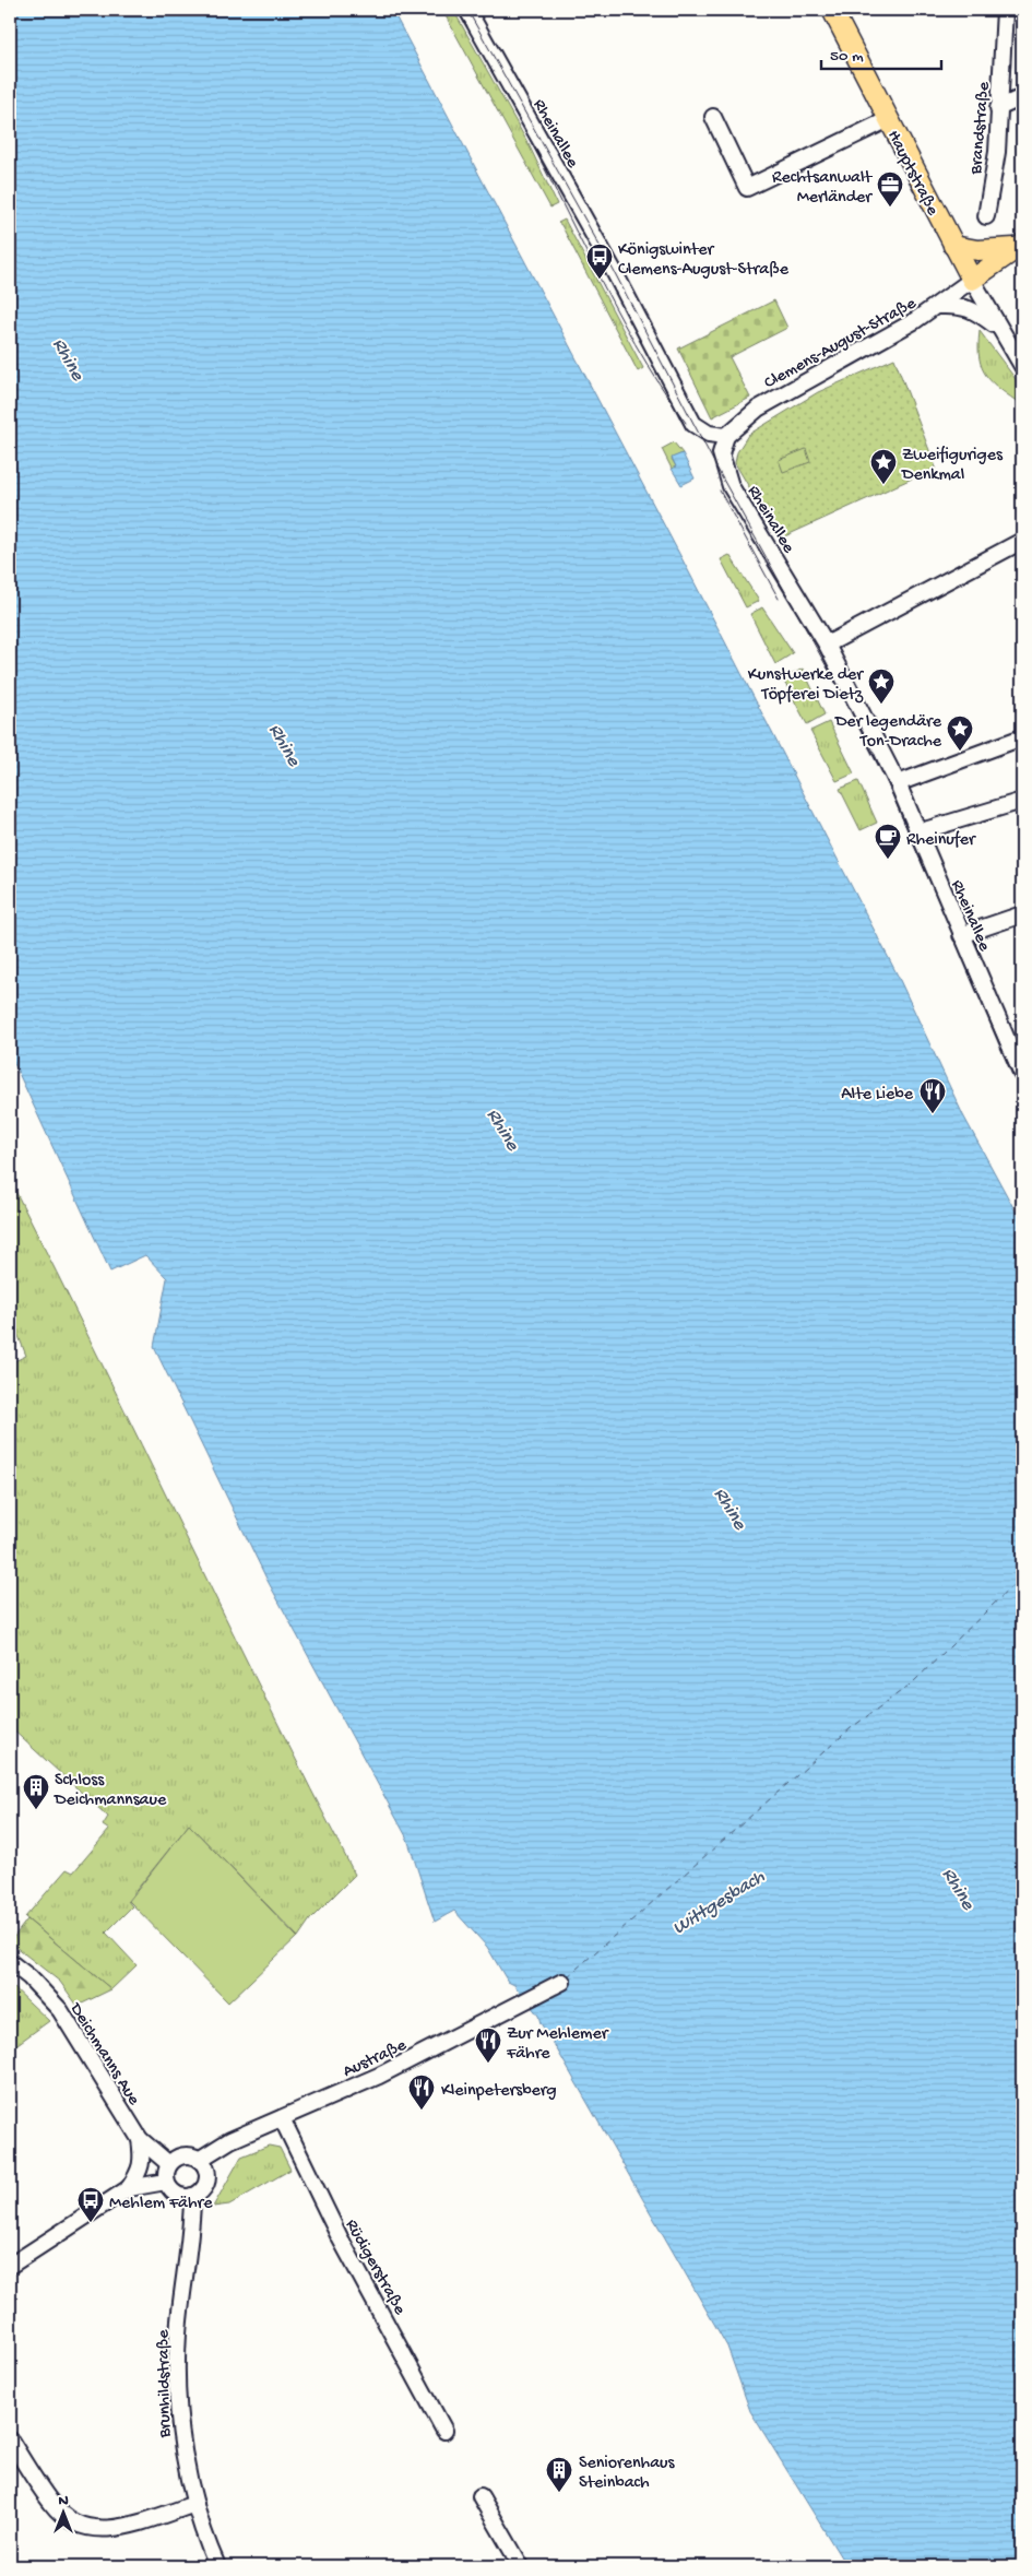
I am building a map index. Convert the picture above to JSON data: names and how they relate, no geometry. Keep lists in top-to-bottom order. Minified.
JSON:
{"streets":{"main road":["Hauptstraße"],"street":["Brandstraße","Rheinallee","Clemens-August-Straße","Deichmanns Aue","Austraße","Rüdigerstraße","Brunhildstraße"]},"crossings":[["Rheinallee","Clemens-August-Straße"],["Hauptstraße","Clemens-August-Straße"],["Deichmanns Aue","Austraße"],["Deichmanns Aue","Brunhildstraße"],["Austraße","Rüdigerstraße"],["Austraße","Brunhildstraße"]],"water":["Rhine","Wittgesbach"],"places":{"office":["Rechtsanwalt Merländer"],"bus stop":["Königswinter Clemens-August-Straße","Mehlem Fähre"],"place":["Zweifiguriges Denkmal","Kunstwerke der Töpferei Dietz","Der legendäre Ton-Drache"],"cafe":["Rheinufer"],"restaurant":["Alte Liebe","Zur Mehlemer Fähre","Kleinpetersberg"],"building":["Schloss Deichmannsaue","Seniorenhaus Steinbach"]},"scale_bar":"50 m","north":"top"}
